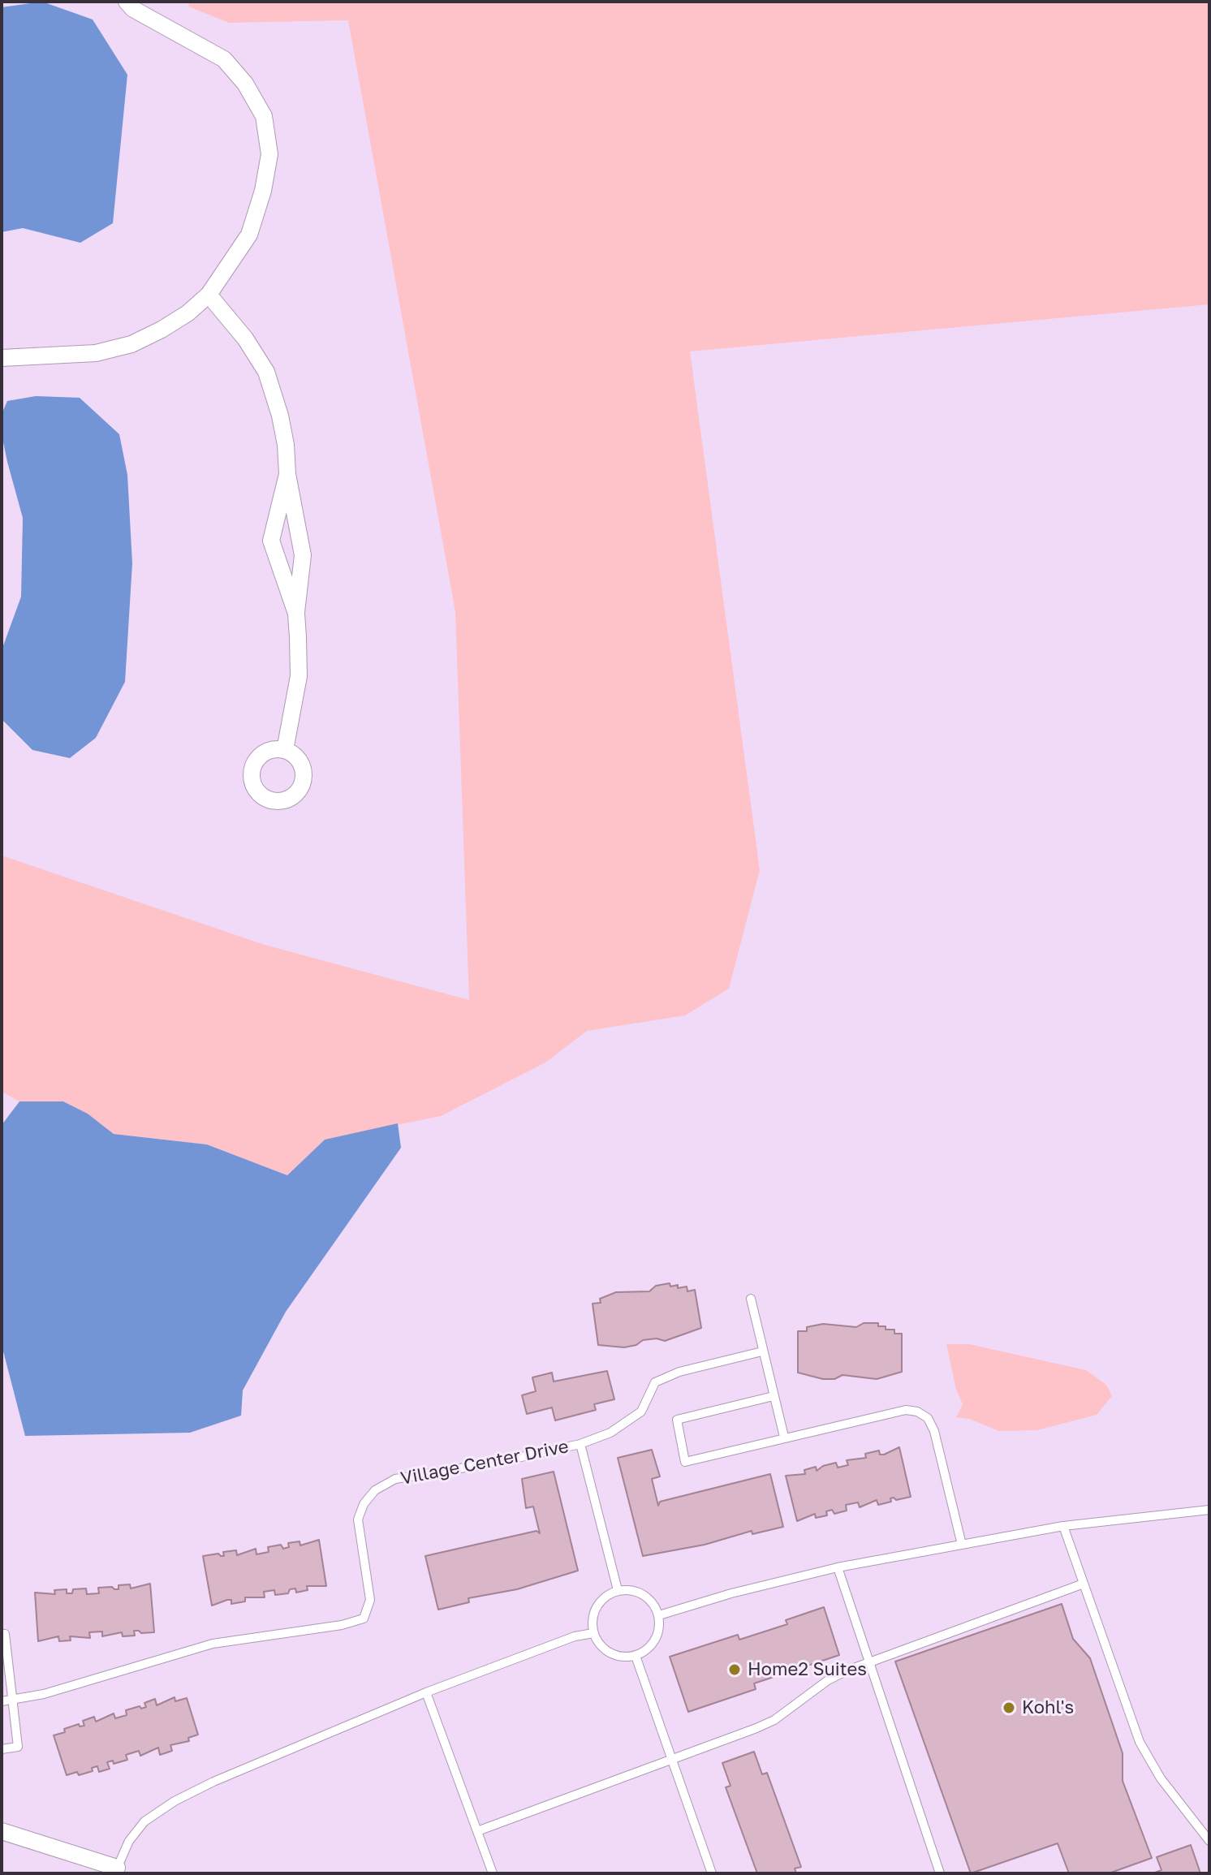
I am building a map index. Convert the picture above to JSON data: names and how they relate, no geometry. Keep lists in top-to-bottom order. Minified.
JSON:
{"streets":{"lane":["Village Center Drive"]},"places":["Home2 Suites","Kohl's"]}
